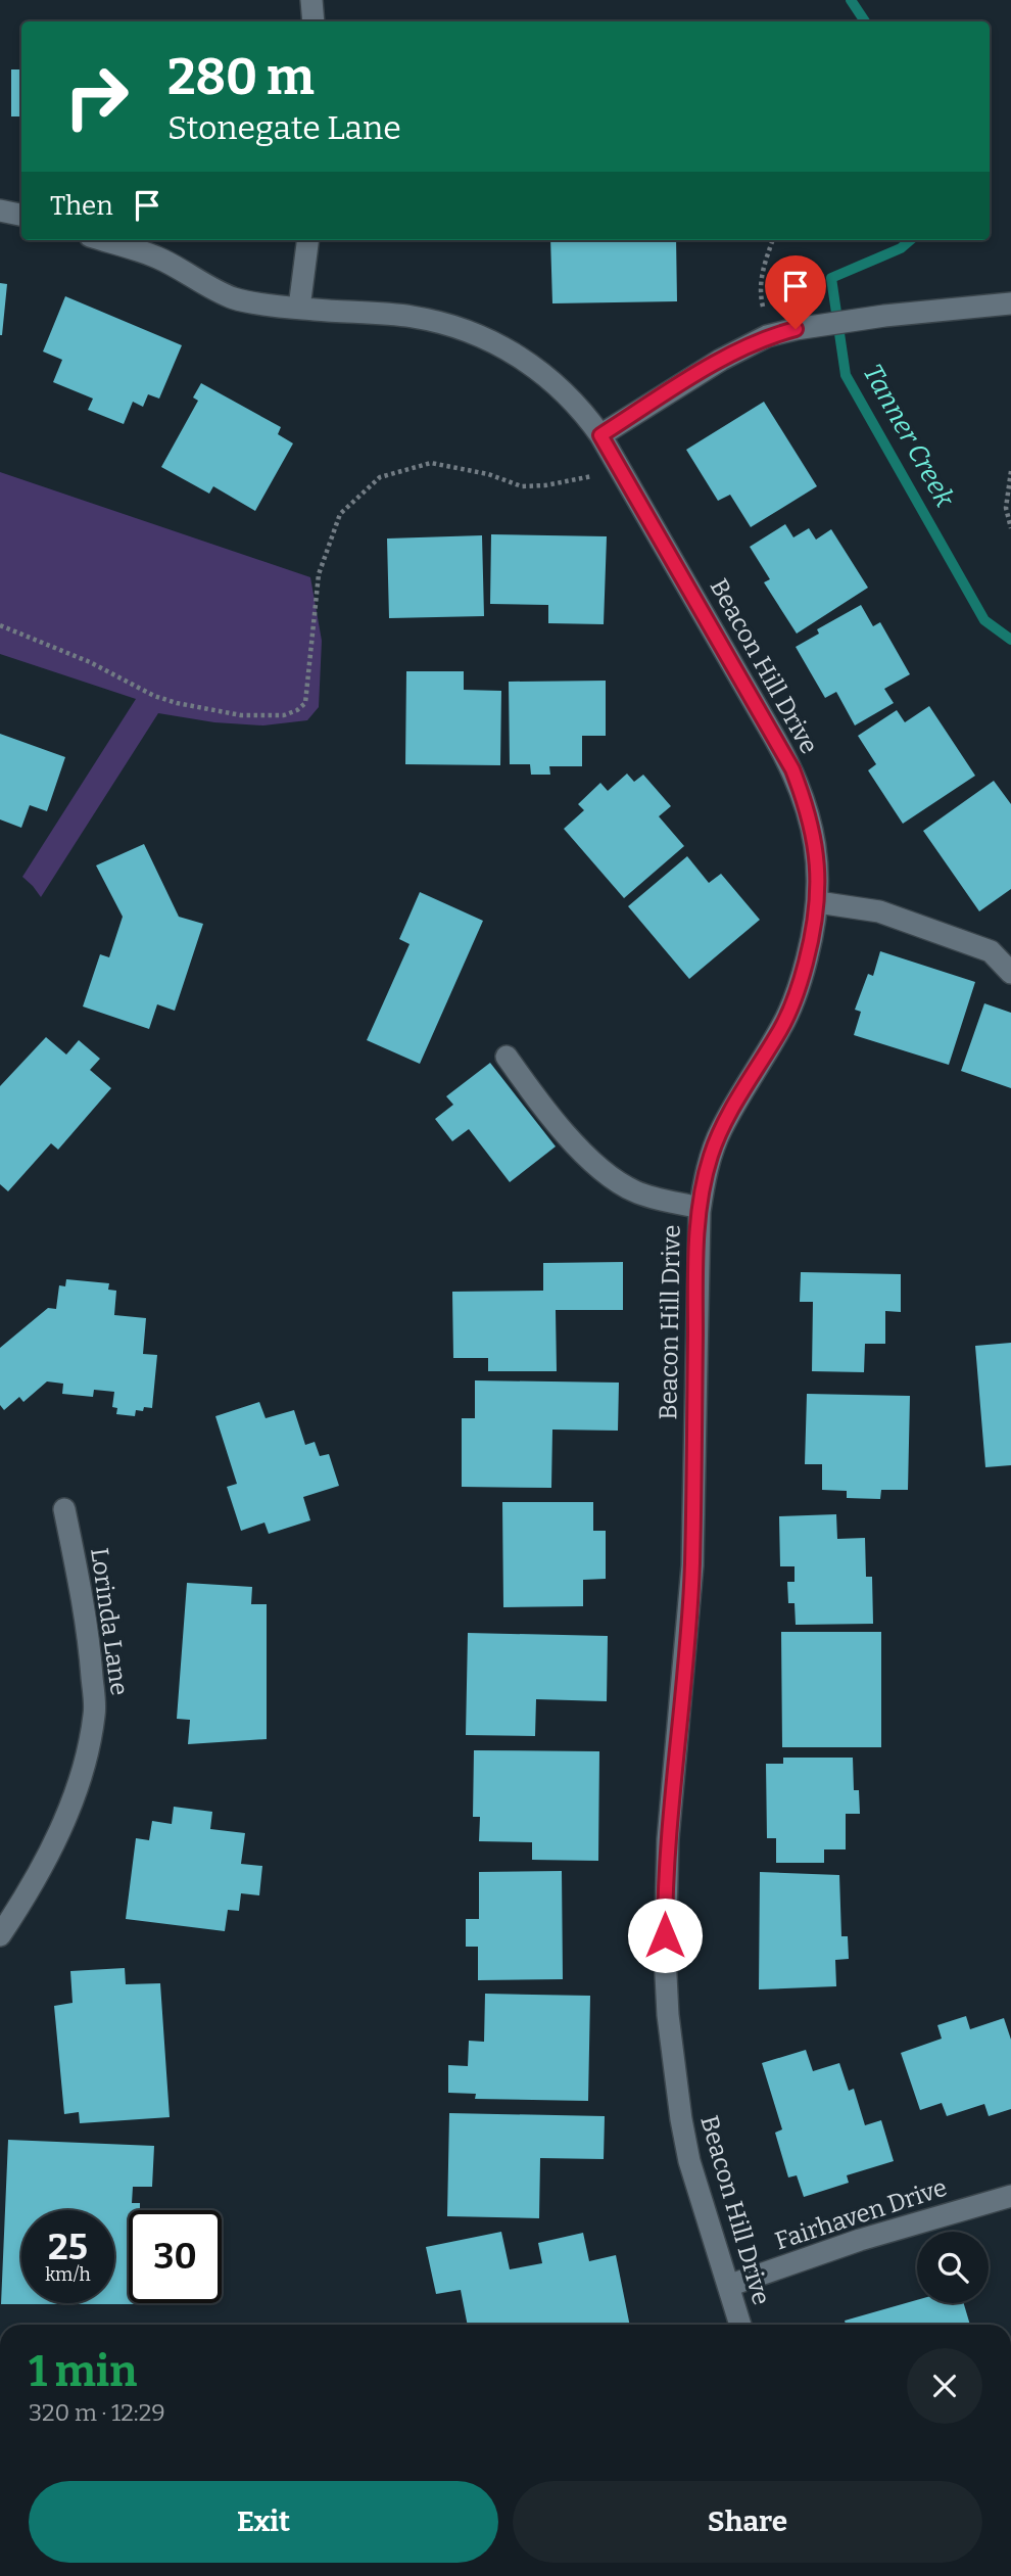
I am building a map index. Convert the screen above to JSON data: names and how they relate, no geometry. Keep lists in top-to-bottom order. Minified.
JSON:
{"streets":{"street":["Beacon Hill Drive","Lorinda Lane","Fairhaven Drive"]},"crossings":[["Beacon Hill Drive","Fairhaven Drive"]],"water":["Tanner Creek"],"page":{"turn":["280 m","Stonegate Lane"],"then":"Then","speed":"25 km/h","limit":"30","heading":["1 min","320 m · 12:29"],"buttons":["Exit","Share"]}}
